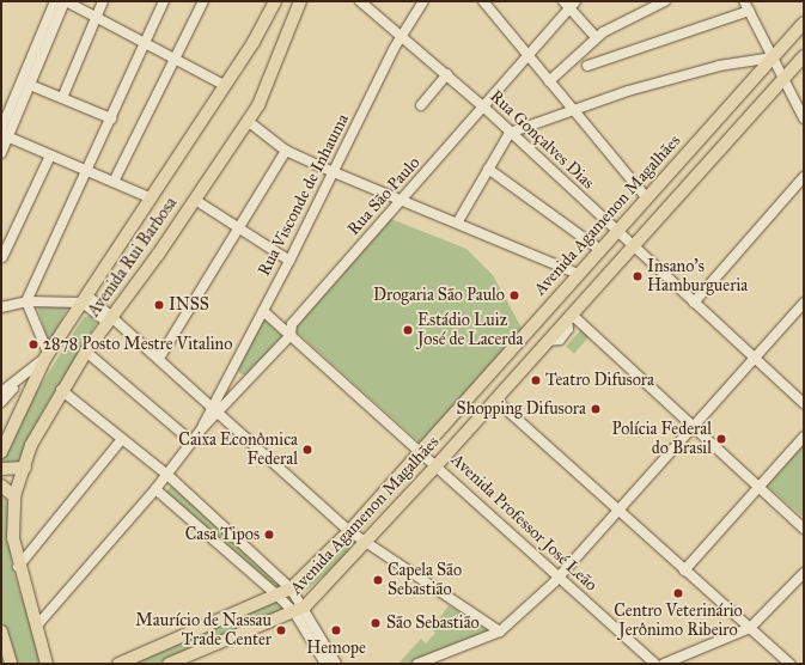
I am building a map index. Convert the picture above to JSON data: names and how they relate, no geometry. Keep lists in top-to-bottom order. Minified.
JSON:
{"streets":{"main road":["Avenida Agamenon Magalhães","Avenida Rui Barbosa"],"street":["Rua Gonçalves Dias","Rua Visconde de Inhauma","Rua São Paulo","Avenida Professor José Leão"]},"crossings":[["Rua Gonçalves Dias","Rua Visconde de Inhauma"],["Rua Gonçalves Dias","Rua São Paulo"],["Rua Gonçalves Dias","Avenida Agamenon Magalhães"],["Rua Visconde de Inhauma","Rua São Paulo"],["Rua Visconde de Inhauma","Avenida Professor José Leão"],["Rua São Paulo","Avenida Professor José Leão"],["Avenida Agamenon Magalhães","Avenida Professor José Leão"]],"places":["Insano's Hamburgueria","Drogaria São Paulo","INSS","Estádio Luiz José de Lacerda","2878 Posto Mestre Vitalino","Teatro Difusora","Shopping Difusora","Polícia Federal do Brasil","Caixa Econômica Federal","Casa Tipos","Capela São Sebastião","Centro Veterinário Jerônimo Ribeiro","São Sebastião","Maurício de Nassau Trade Center","Hemope"]}
